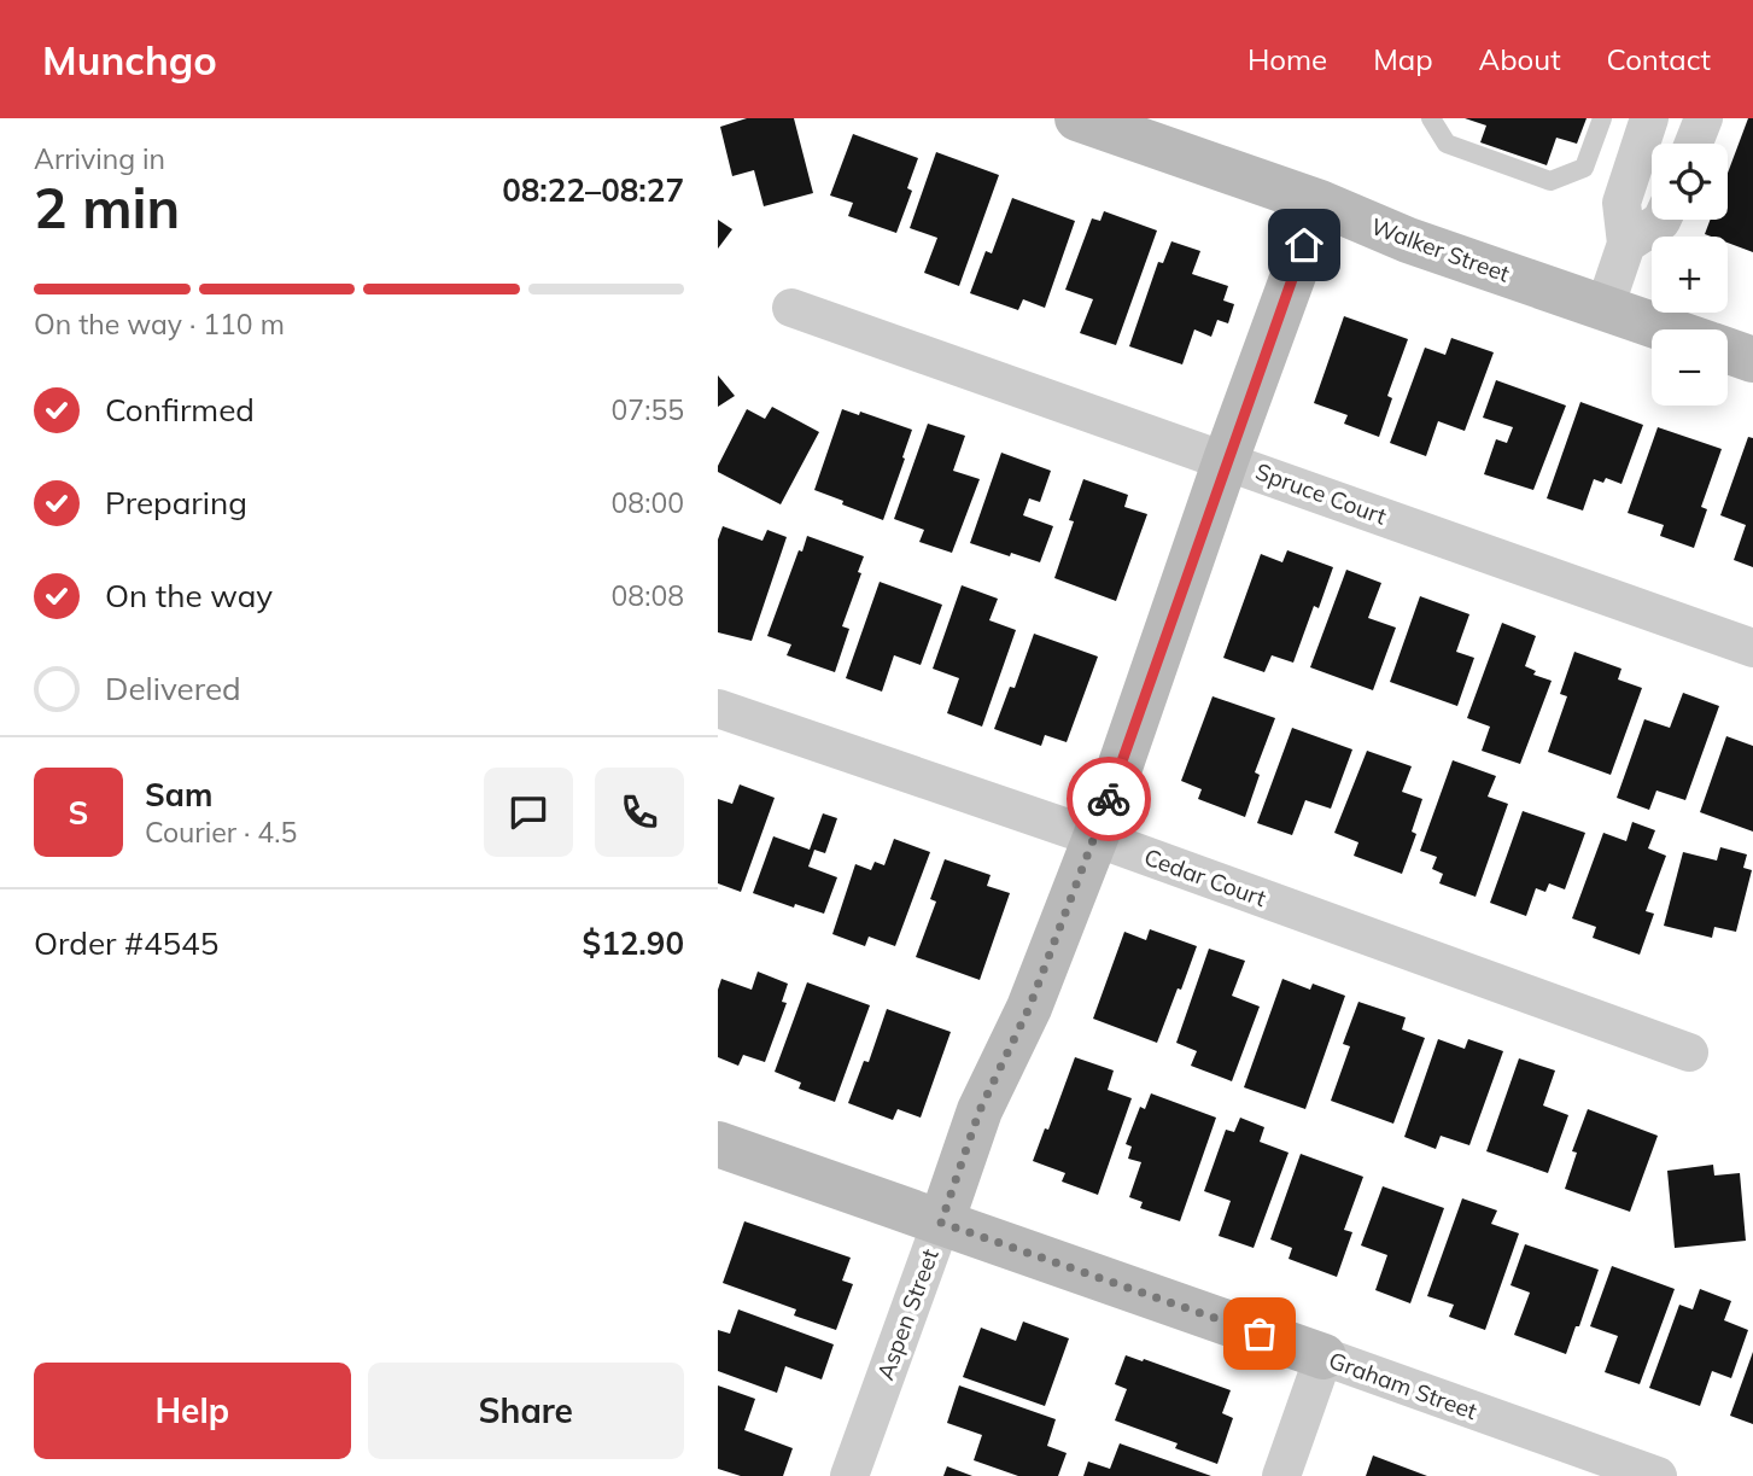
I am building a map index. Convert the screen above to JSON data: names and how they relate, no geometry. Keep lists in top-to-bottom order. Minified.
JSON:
{"streets":{"street":["Walker Street","Spruce Court","Cedar Court","Aspen Street","Graham Street"]},"crossings":[["Walker Street","Aspen Street"],["Spruce Court","Aspen Street"],["Cedar Court","Aspen Street"],["Aspen Street","Graham Street"]],"page":{"header":"Munchgo","nav":["Home","Map","About","Contact"],"heading":["2 min","Arriving in","08:22–08:27"],"panel":["Sam","Courier · 4.5","Order #4545","$12.90"],"map_buttons":["+","−"],"bar":"On the way · 110 m","list":[["Confirmed","07:55"],["Preparing","08:00"],["On the way","08:08"],"Delivered"],"round":"S","buttons":["Help","Share"]}}
